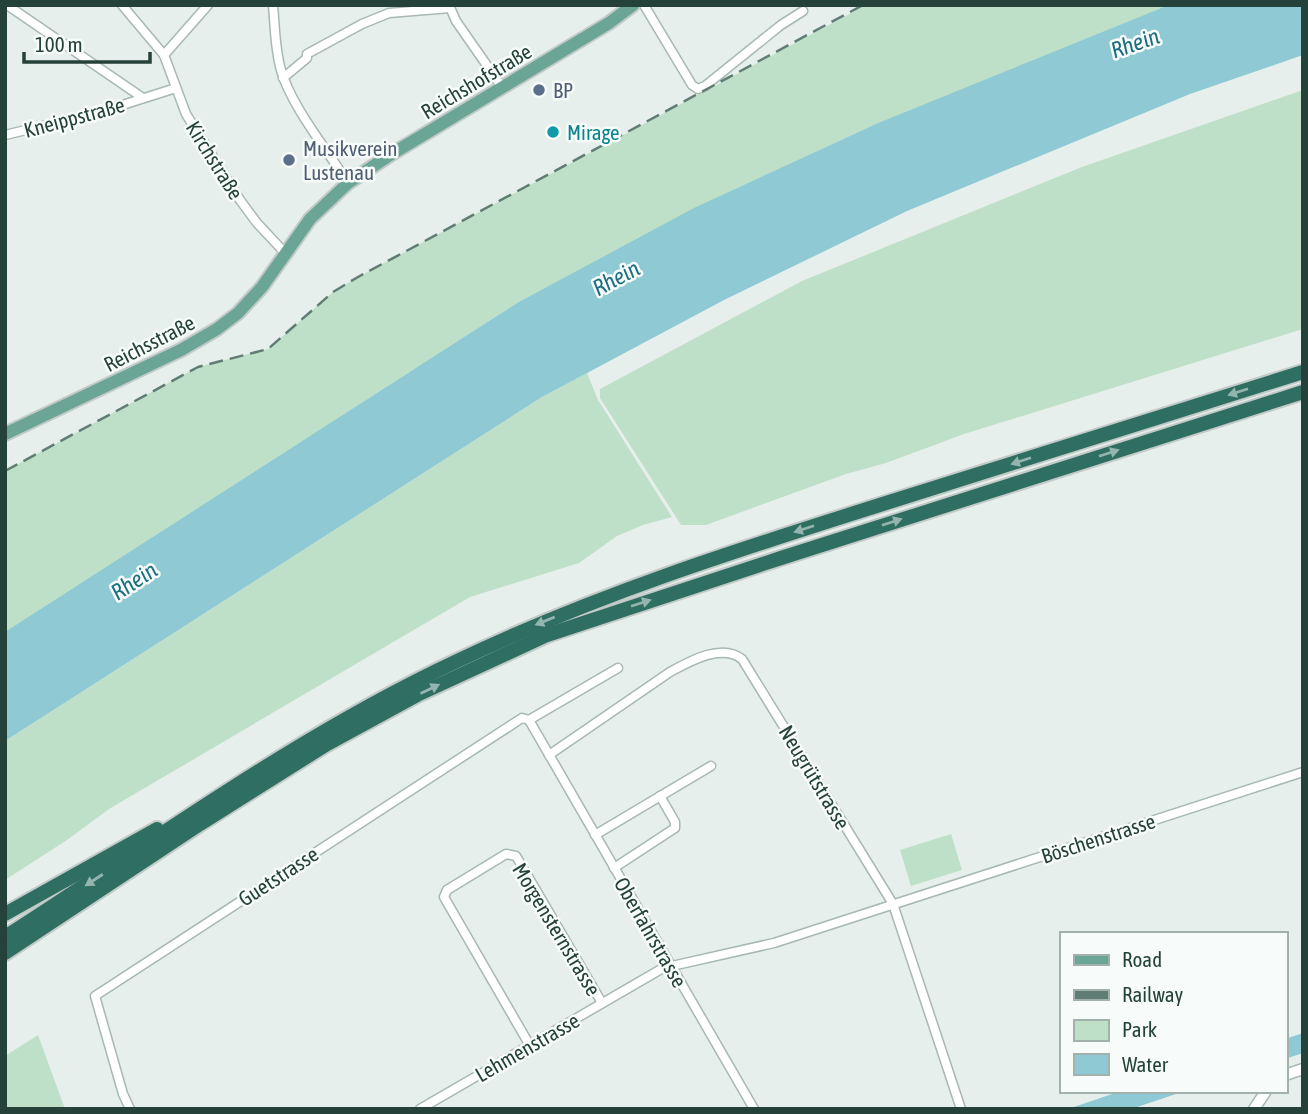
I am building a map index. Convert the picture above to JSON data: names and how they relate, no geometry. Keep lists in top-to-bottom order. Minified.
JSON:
{"streets":{"main road":["Reichshofstraße","Reichsstraße"],"street":["Kneippstraße","Kirchstraße","Neugrütstrasse","Böschenstrasse","Guetstrasse","Morgensternstrasse","Oberfahrstrasse","Lehmenstrasse"]},"crossings":[["Reichshofstraße","Kirchstraße"],["Reichshofstraße","Reichsstraße"],["Kneippstraße","Kirchstraße"],["Kirchstraße","Reichsstraße"],["Neugrütstrasse","Böschenstrasse"],["Neugrütstrasse","Oberfahrstrasse"],["Böschenstrasse","Oberfahrstrasse"],["Böschenstrasse","Lehmenstrasse"],["Morgensternstrasse","Lehmenstrasse"],["Oberfahrstrasse","Lehmenstrasse"]],"water":["Rhein"],"places":["BP","Mirage","Musikverein Lustenau"],"legend":["Road","Railway","Park","Water"],"scale_bar":"100 m"}
